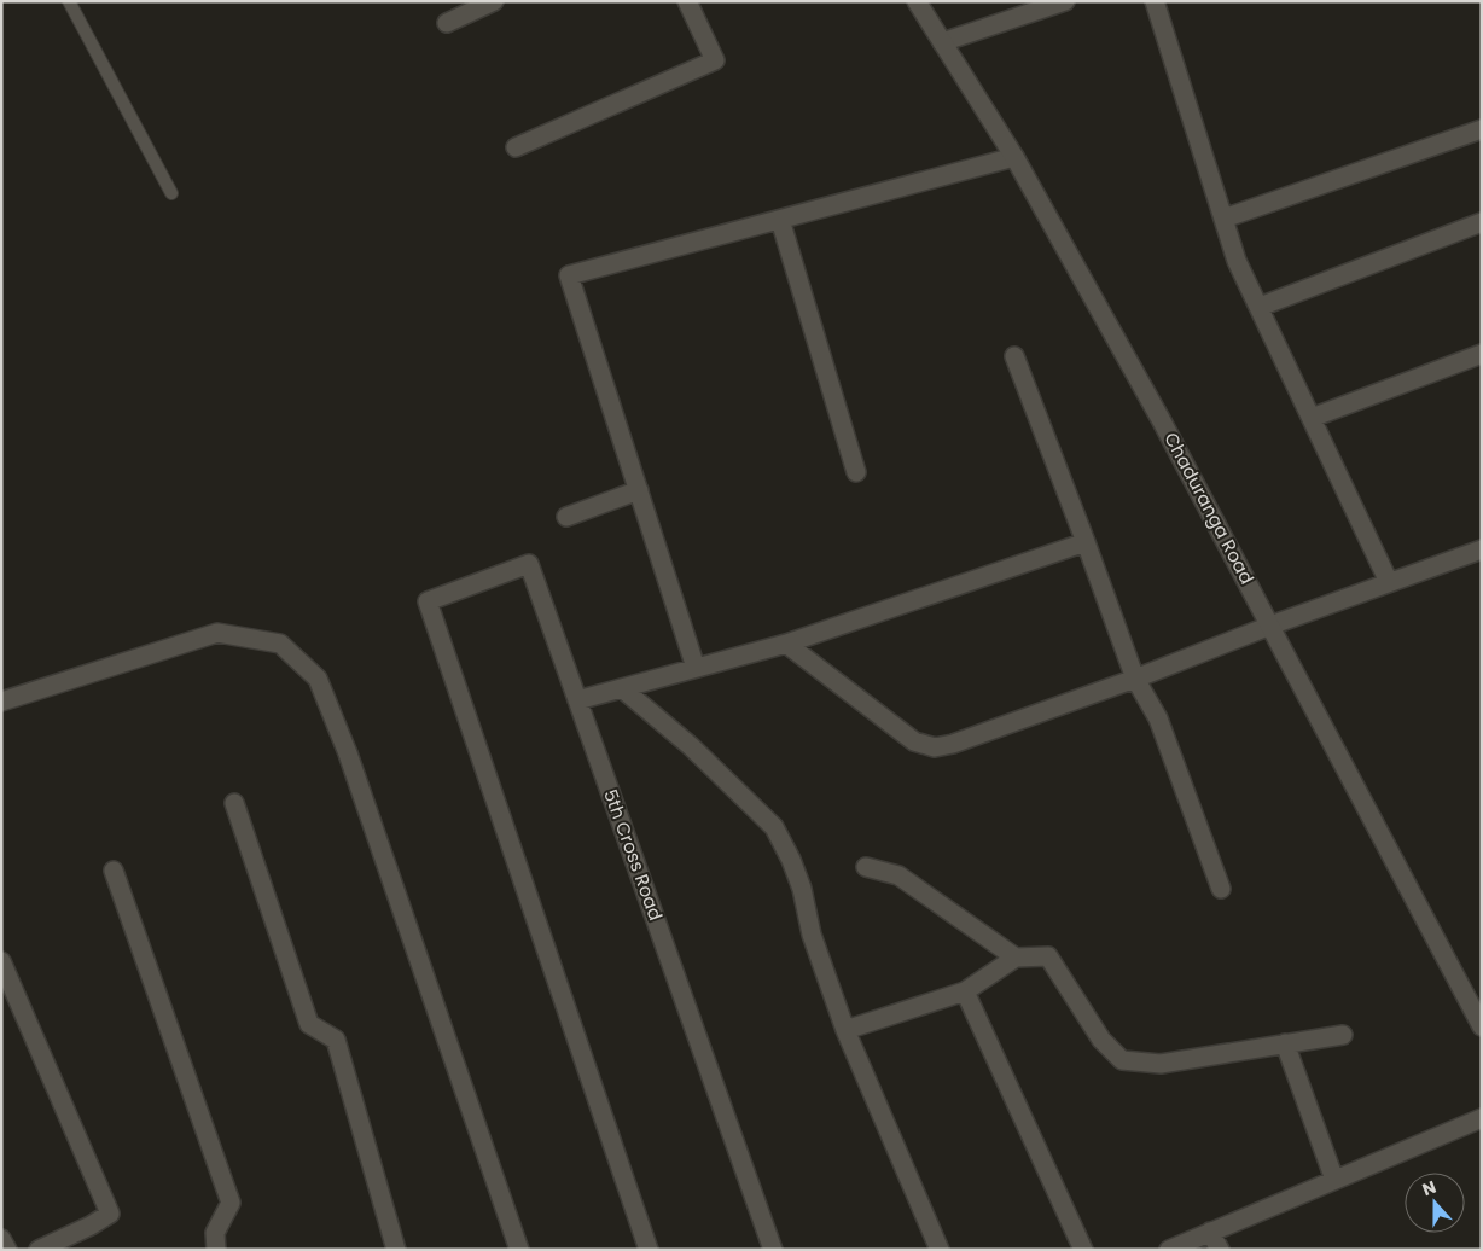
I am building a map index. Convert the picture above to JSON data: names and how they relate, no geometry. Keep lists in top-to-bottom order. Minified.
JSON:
{"streets":{"street":["Chaduranga Road","5th Cross Road"]},"north":"top"}
